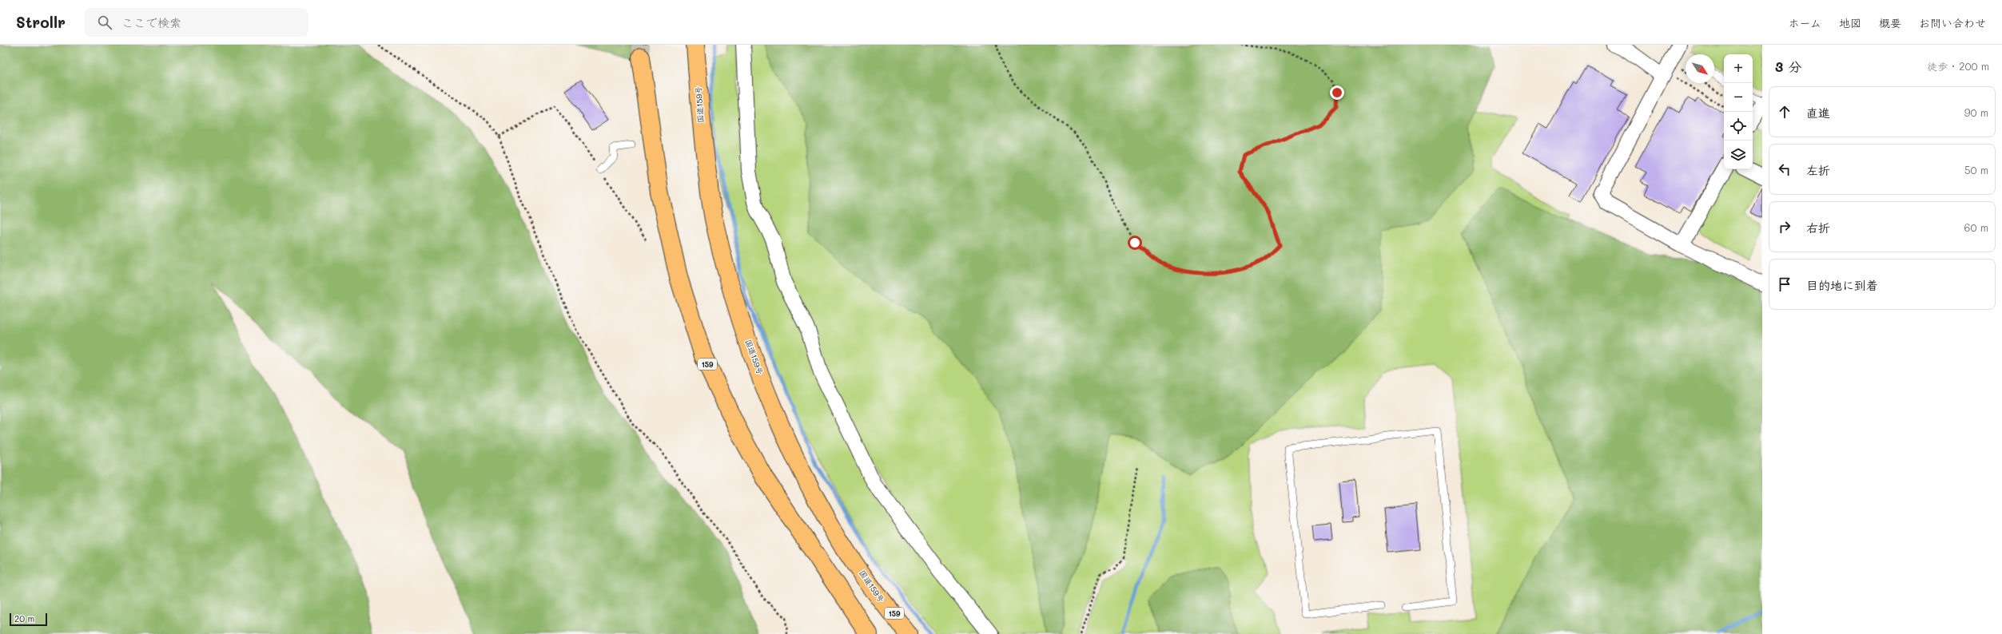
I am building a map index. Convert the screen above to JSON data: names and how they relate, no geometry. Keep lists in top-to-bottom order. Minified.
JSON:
{"streets":{"highway":["国道159号","159"]},"crossings":[["国道159号","159"]],"scale_bar":"20 m","north":"bottom right","page":{"header":"Strollr","search":"ここで検索","nav":["ホーム","地図","概要","お問い合わせ"],"heading":["3 分","徒歩 · 200 m"],"map_buttons":["+","−"],"list":[["直進","90 m"],["左折","50 m"],["右折","60 m"],"目的地に到着"],"scale":"20 m"}}
